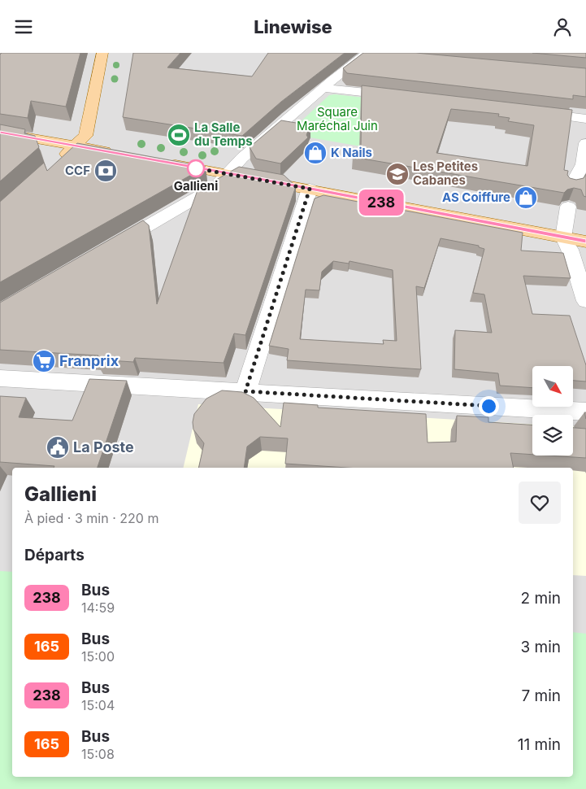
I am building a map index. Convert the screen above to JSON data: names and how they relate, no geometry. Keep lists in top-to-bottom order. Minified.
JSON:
{"parks":["Square Maréchal Juin"],"places":{"sports":["La Salle du Temps"],"shop":["K Nails","AS Coiffure"],"other":["Gallieni"],"bank":["CCF"],"school or university":["Les Petites Cabanes"],"supermarket":["Franprix"],"public building":["La Poste"]},"lines":["bus line 238"],"north":"bottom right","page":{"header":"Linewise","on_map":"238","heading":[["Gallieni","À pied · 3 min · 220 m"],"Départs"],"list":[{"mark":"238","name":"Bus","note":"14:59","value":"2 min"},{"mark":"165","name":"Bus","note":"15:00","value":"3 min"},{"mark":"238","name":"Bus","note":"15:04","value":"7 min"},{"mark":"165","name":"Bus","note":"15:08","value":"11 min"}]}}
